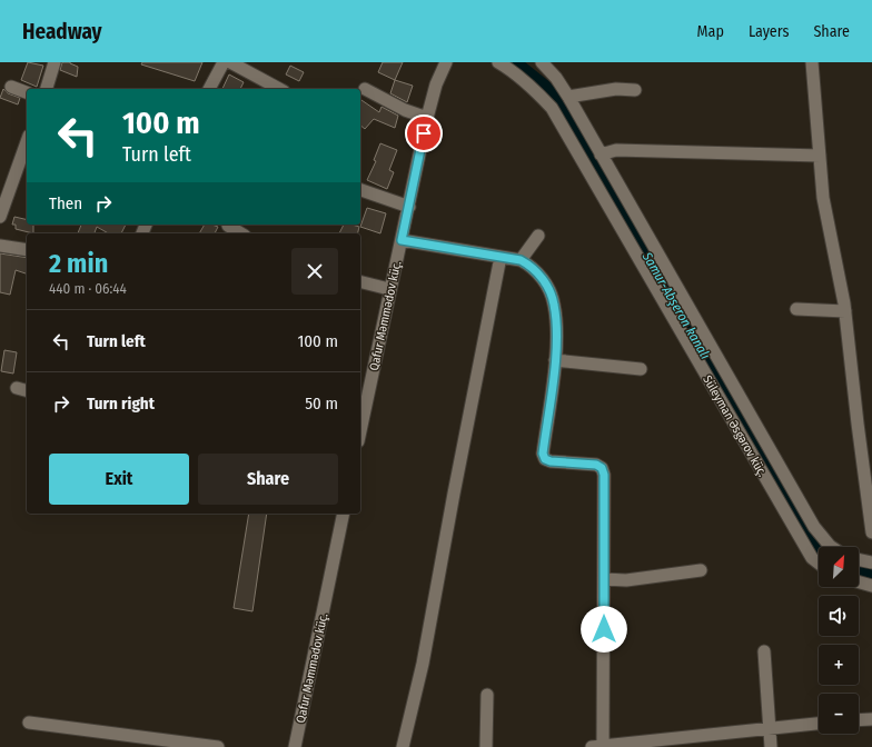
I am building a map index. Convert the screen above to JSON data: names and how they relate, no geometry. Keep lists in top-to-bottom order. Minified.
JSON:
{"streets":{"street":["Qafur Məmmədov küç.","Süleyman Əsgərov küç."]},"water":["Samur-Abşeron kanalı"],"north":"top right","page":{"header":"Headway","nav":["Map","Layers","Share"],"turn":["100 m","Turn left"],"then":"Then","heading":["2 min","440 m · 06:44"],"list":[{"name":"Turn left","value":"100 m"},{"name":"Turn right","value":"50 m"}],"buttons":["Exit","Share"],"map_buttons":["+","−"]}}
